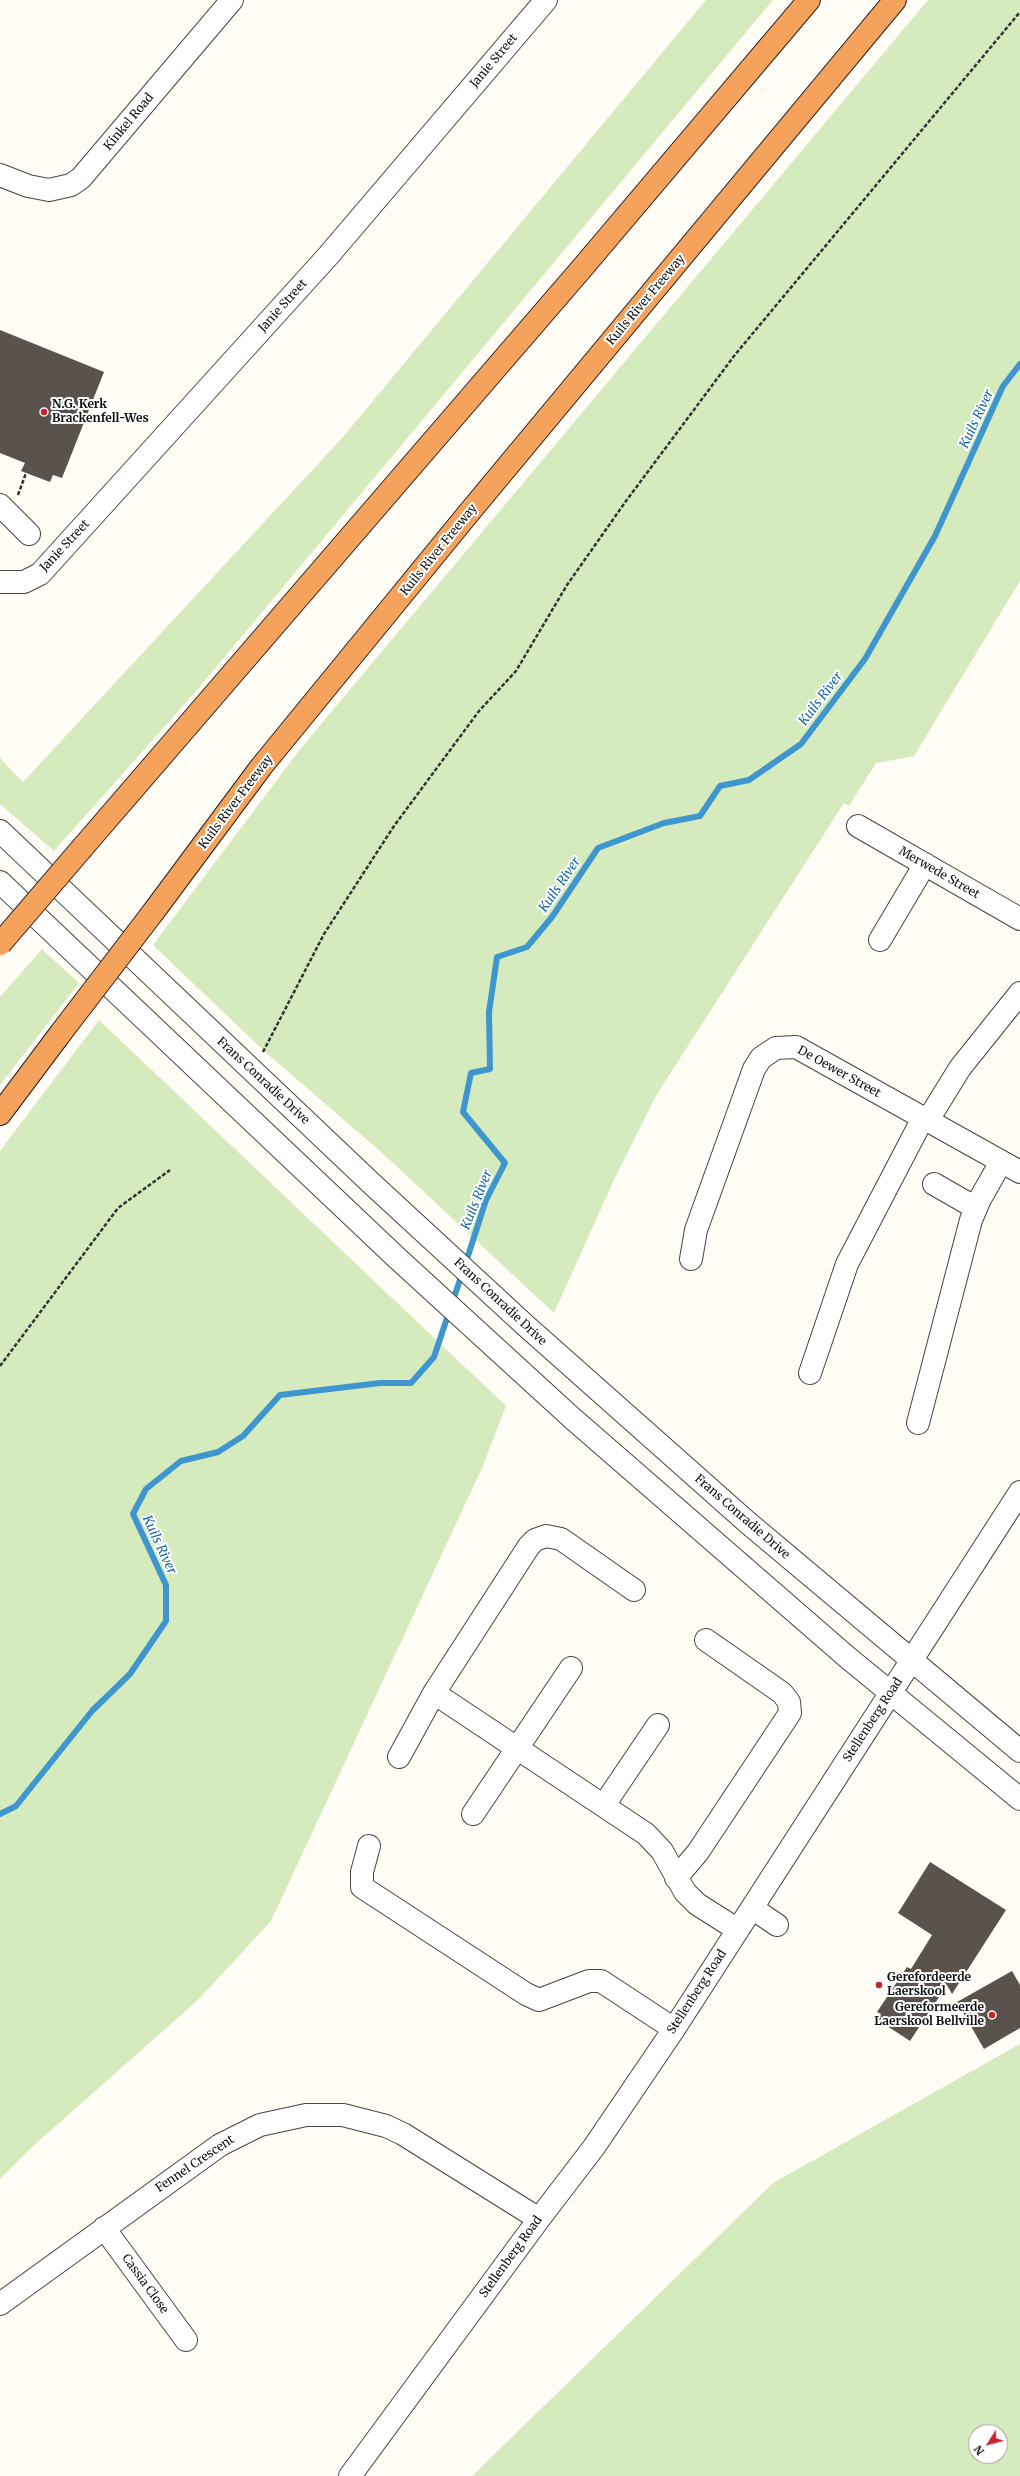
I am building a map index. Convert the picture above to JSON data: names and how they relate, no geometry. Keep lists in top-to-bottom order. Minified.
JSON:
{"streets":{"highway":["Kuils River Freeway"],"street":["Janie Street","Kinkel Road","Merwede Street","De Oewer Street","Frans Conradie Drive","Stellenberg Road","Fennel Crescent","Cassia Close"]},"crossings":[["Frans Conradie Drive","Stellenberg Road"],["Stellenberg Road","Fennel Crescent"],["Fennel Crescent","Cassia Close"]],"water":["Kuils River"],"places":["N.G. Kerk Brackenfell-Wes","Gerefordeerde Laerskool","Gereformeerde Laerskool Bellville"],"north":"bottom left"}
